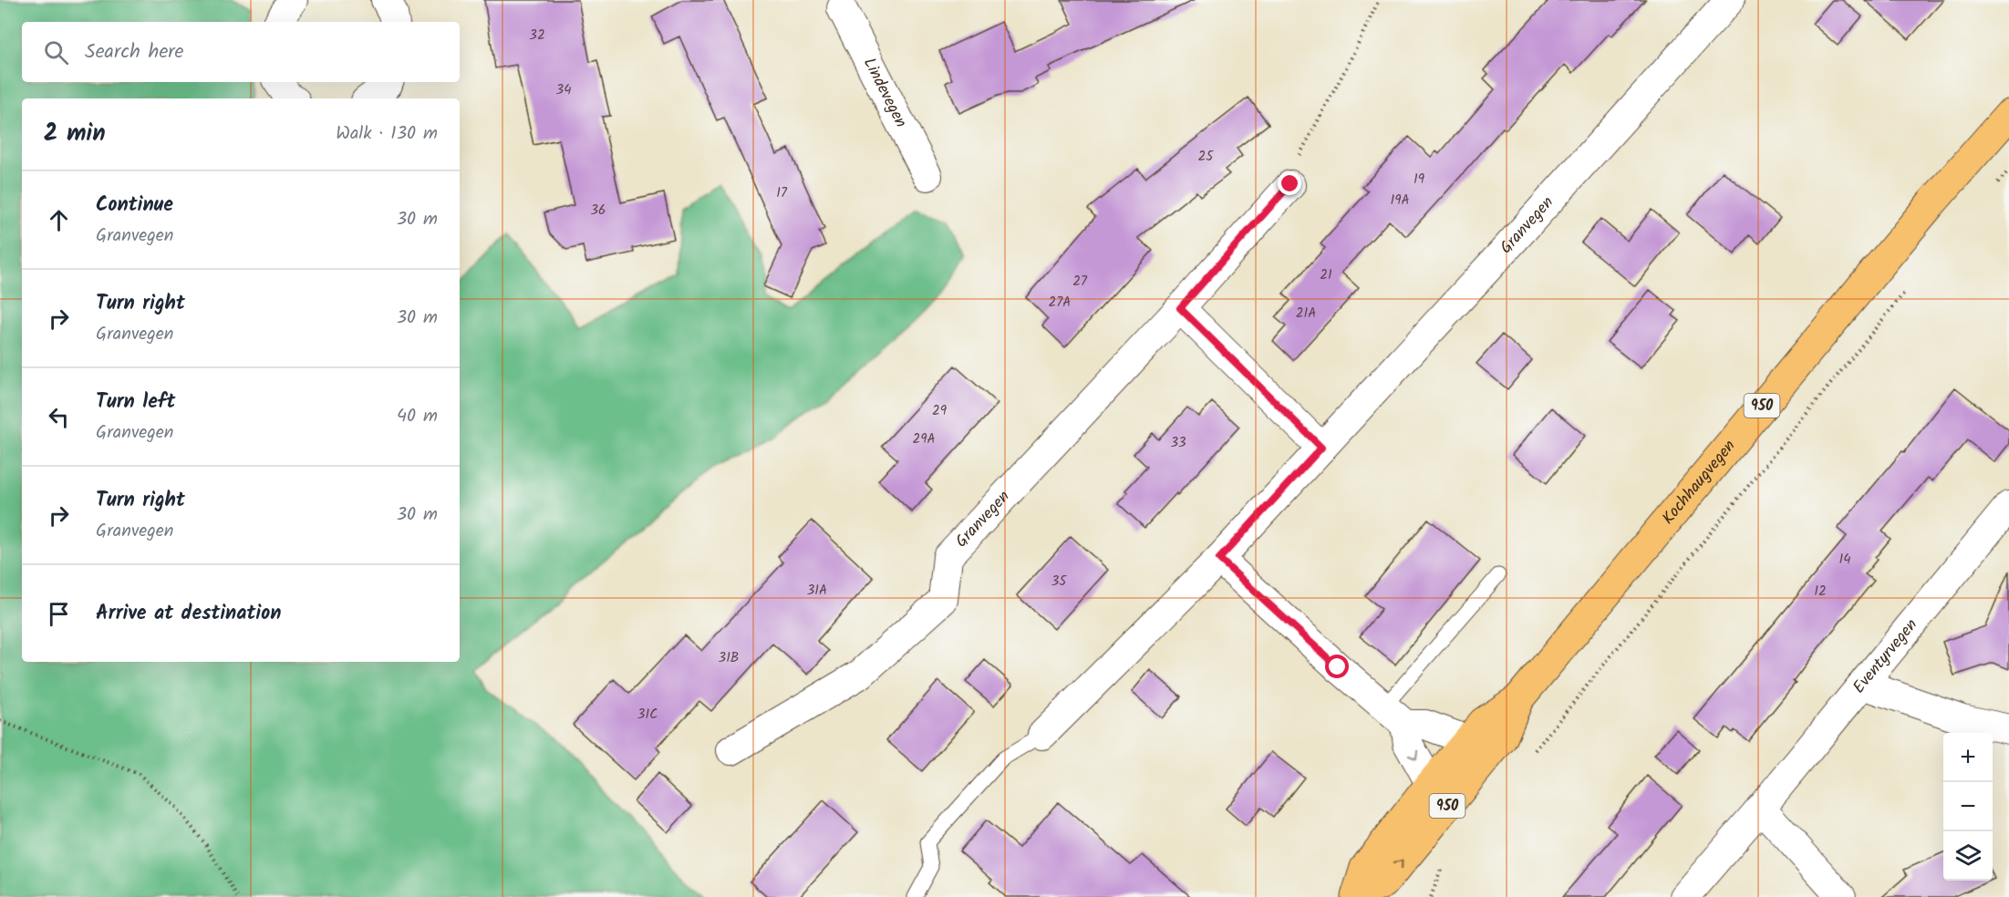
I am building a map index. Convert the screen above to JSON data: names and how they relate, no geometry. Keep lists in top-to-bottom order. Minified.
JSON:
{"streets":{"main road":["950","Kochhaugvegen"],"street":["Lindevegen","Granvegen","Eventyrvegen"]},"house_numbers":["32","34","25","19","17","19A","36","21","27","27A","21A","29","29A","33","14","35","31A","12","31B","31C"],"page":{"search":"Search here","heading":["2 min","Walk · 130 m"],"list":[["Continue","Granvegen","30 m"],["Turn right","Granvegen","30 m"],["Turn left","Granvegen","40 m"],["Turn right","Granvegen","30 m"],"Arrive at destination"],"map_buttons":["+","−"]}}
